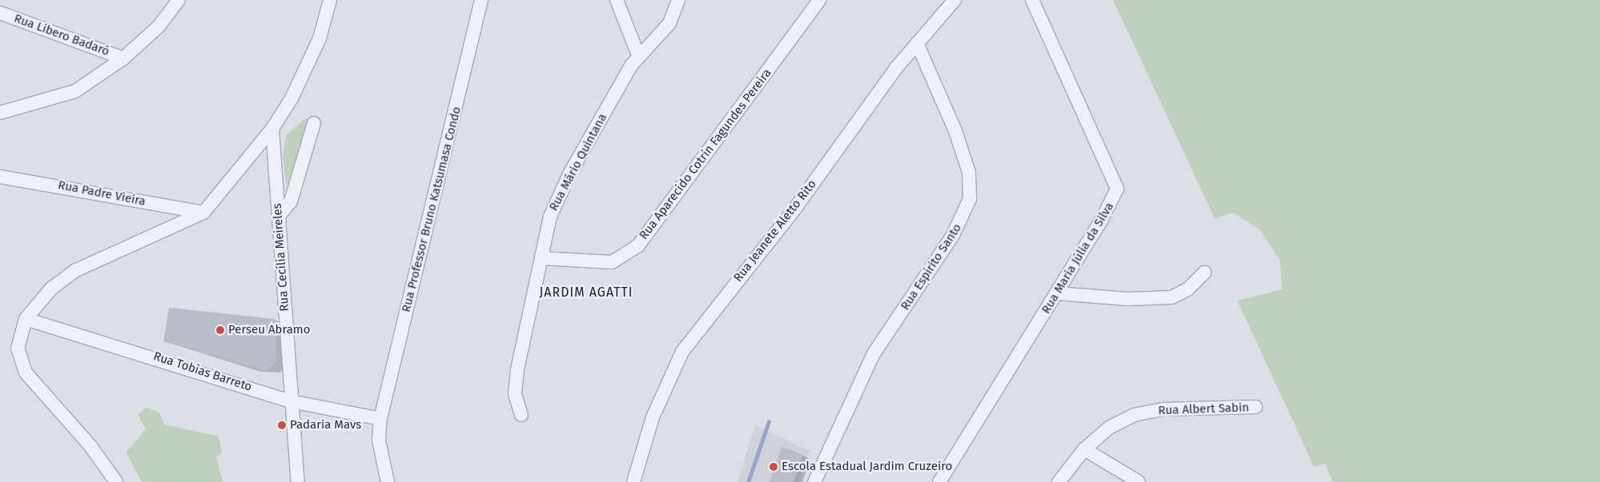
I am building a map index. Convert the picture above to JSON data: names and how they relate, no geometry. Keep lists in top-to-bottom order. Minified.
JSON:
{"streets":{"street":["Rua Libero Badaró","Rua Aparecido Cotrin Fagundes Pereira","Rua Mário Quintana","Rua Padre Vieira","Rua Professor Bruno Katsumasa Condo","Rua Jeanete Aletto Rito","Rua Cecília Meireles","Rua Maria Júlia da Silva","Rua Espírito Santo","Rua Tobias Barreto","Rua Albert Sabin"]},"crossings":[["Rua Aparecido Cotrin Fagundes Pereira","Rua Mário Quintana"],["Rua Professor Bruno Katsumasa Condo","Rua Tobias Barreto"],["Rua Jeanete Aletto Rito","Rua Espírito Santo"],["Rua Cecília Meireles","Rua Tobias Barreto"]],"districts":["JARDIM AGATTI"],"places":["Perseu Abramo","Padaria Mavs","Escola Estadual Jardim Cruzeiro"]}
